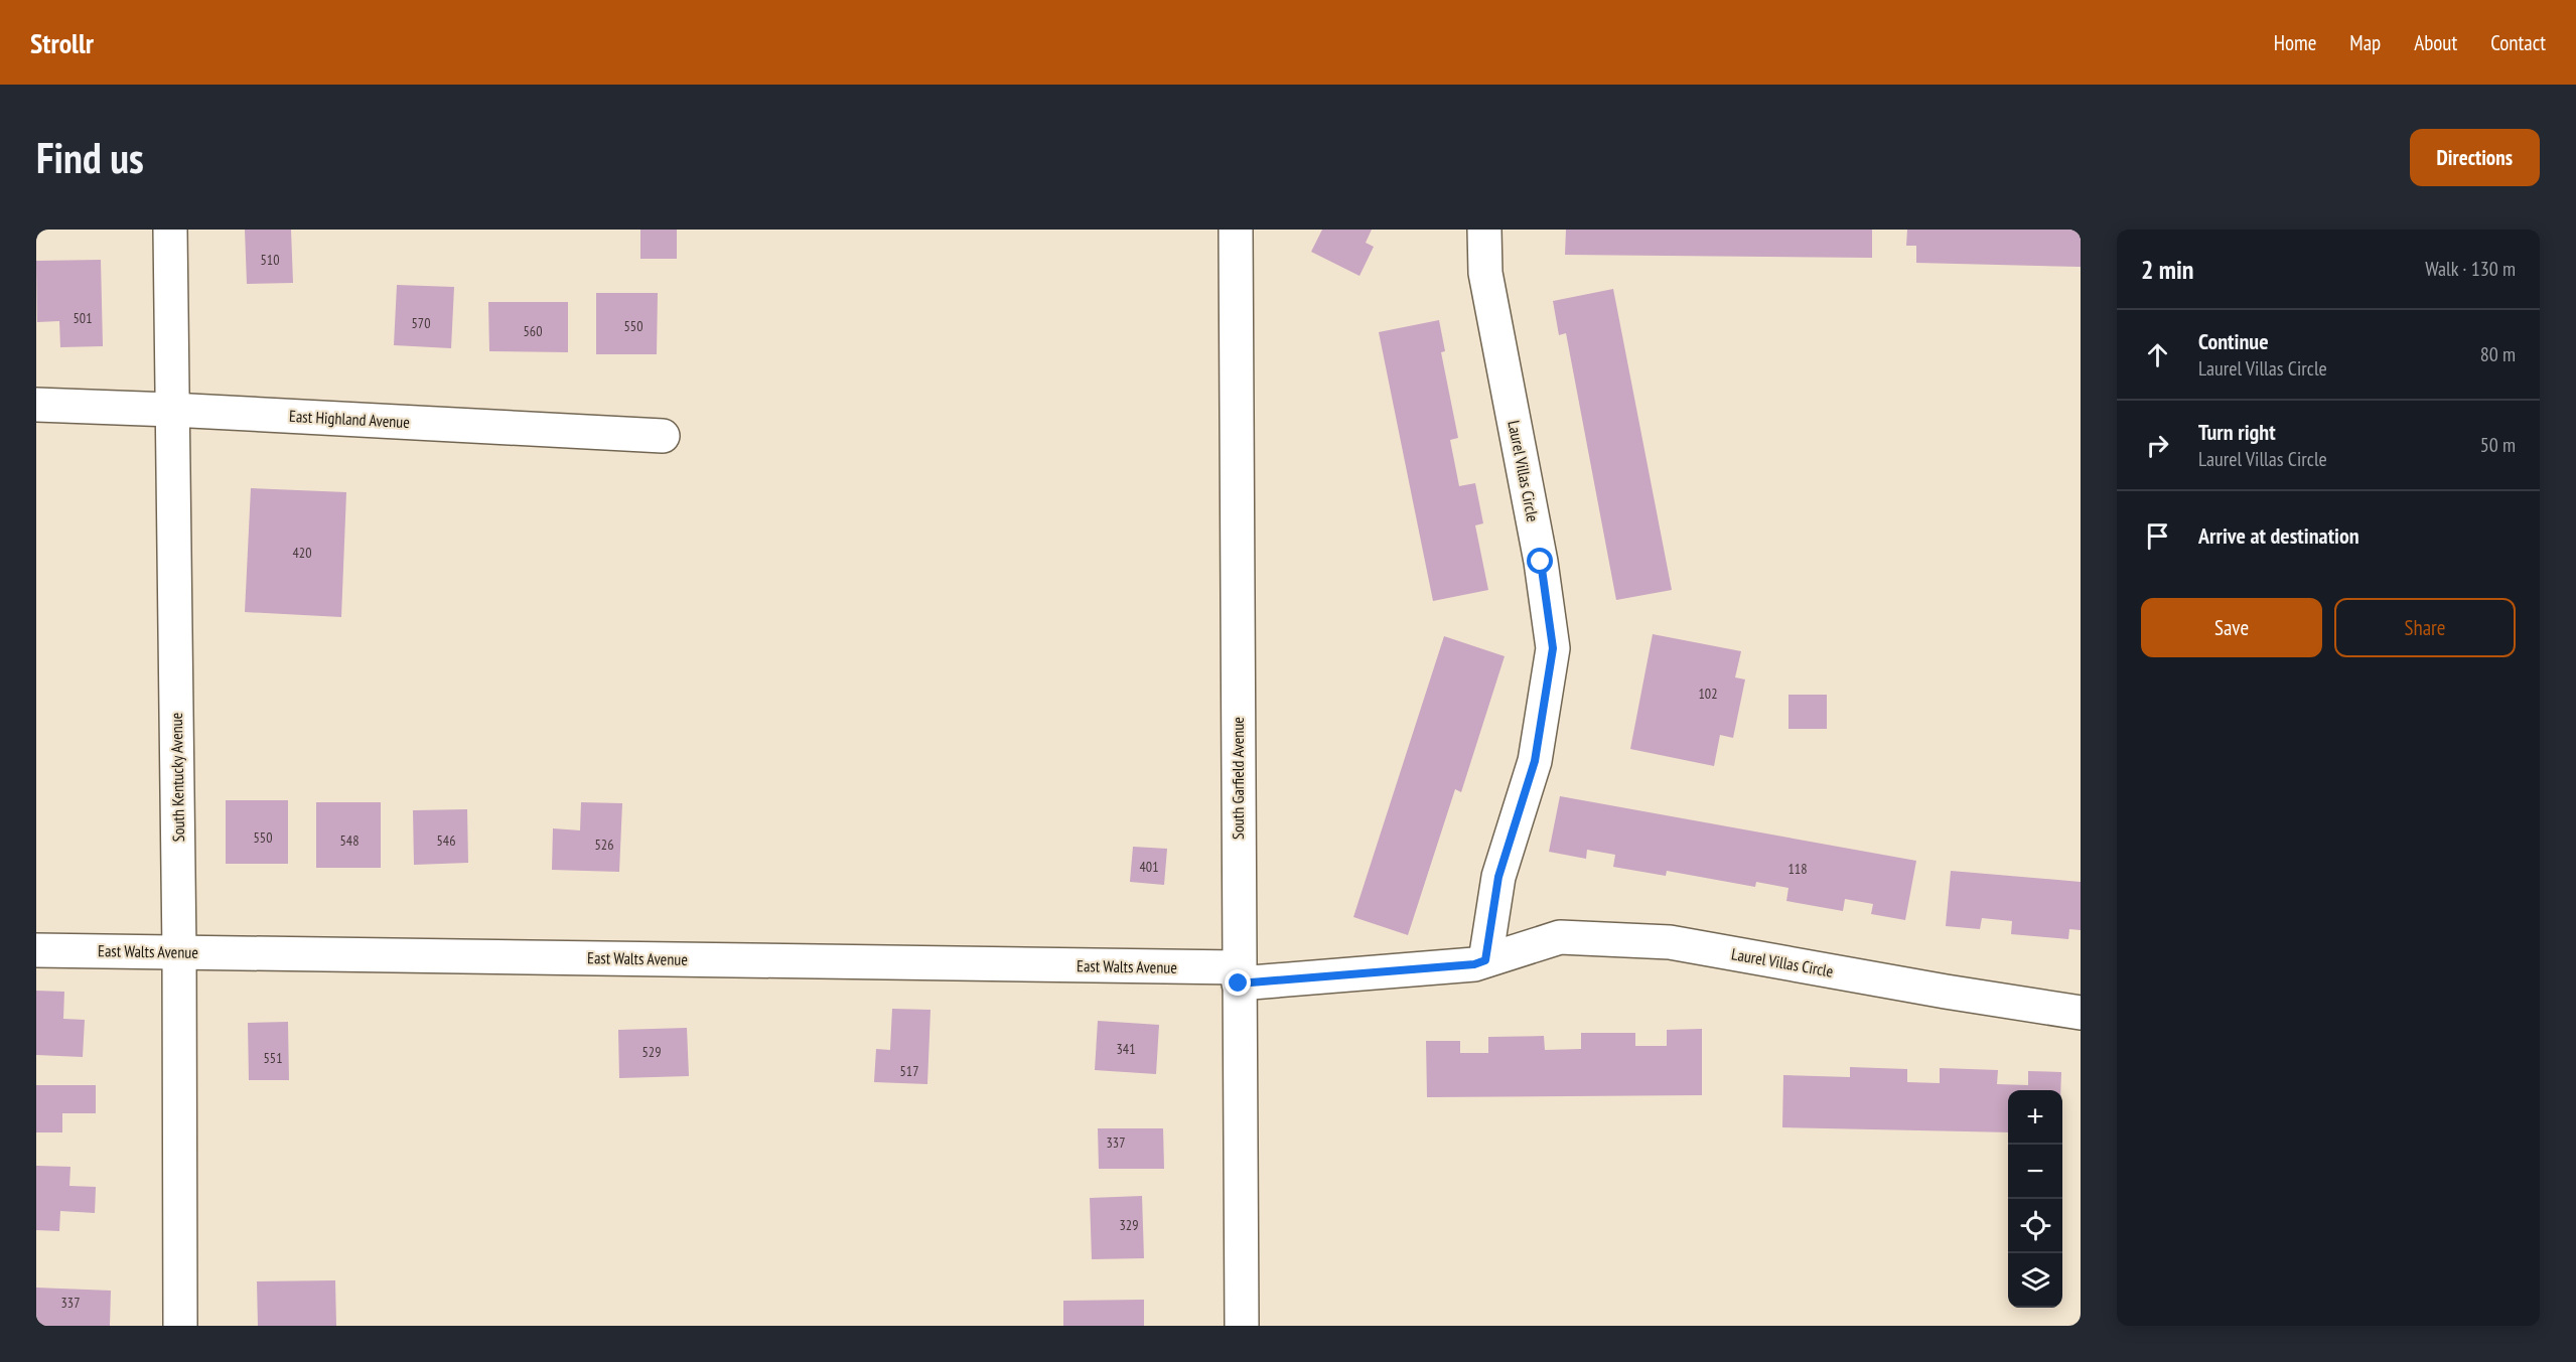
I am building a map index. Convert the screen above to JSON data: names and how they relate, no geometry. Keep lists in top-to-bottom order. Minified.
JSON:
{"streets":{"street":["East Highland Avenue","Laurel Villas Circle","South Kentucky Avenue","South Garfield Avenue","East Walts Avenue"]},"crossings":[["East Highland Avenue","South Kentucky Avenue"],["Laurel Villas Circle","South Garfield Avenue"],["Laurel Villas Circle","East Walts Avenue"],["South Kentucky Avenue","East Walts Avenue"],["South Garfield Avenue","East Walts Avenue"]],"house_numbers":["510","501","570","550","560","420","102","550","548","546","526","401","118","341","529","551","517","337","329","337"],"page":{"header":"Strollr","nav":["Home","Map","About","Contact"],"buttons":["Directions",["Save","Share"]],"title":"Find us","heading":["2 min","Walk · 130 m"],"list":[["Continue","Laurel Villas Circle","80 m"],["Turn right","Laurel Villas Circle","50 m"],"Arrive at destination"],"map_buttons":["+","−"]}}
